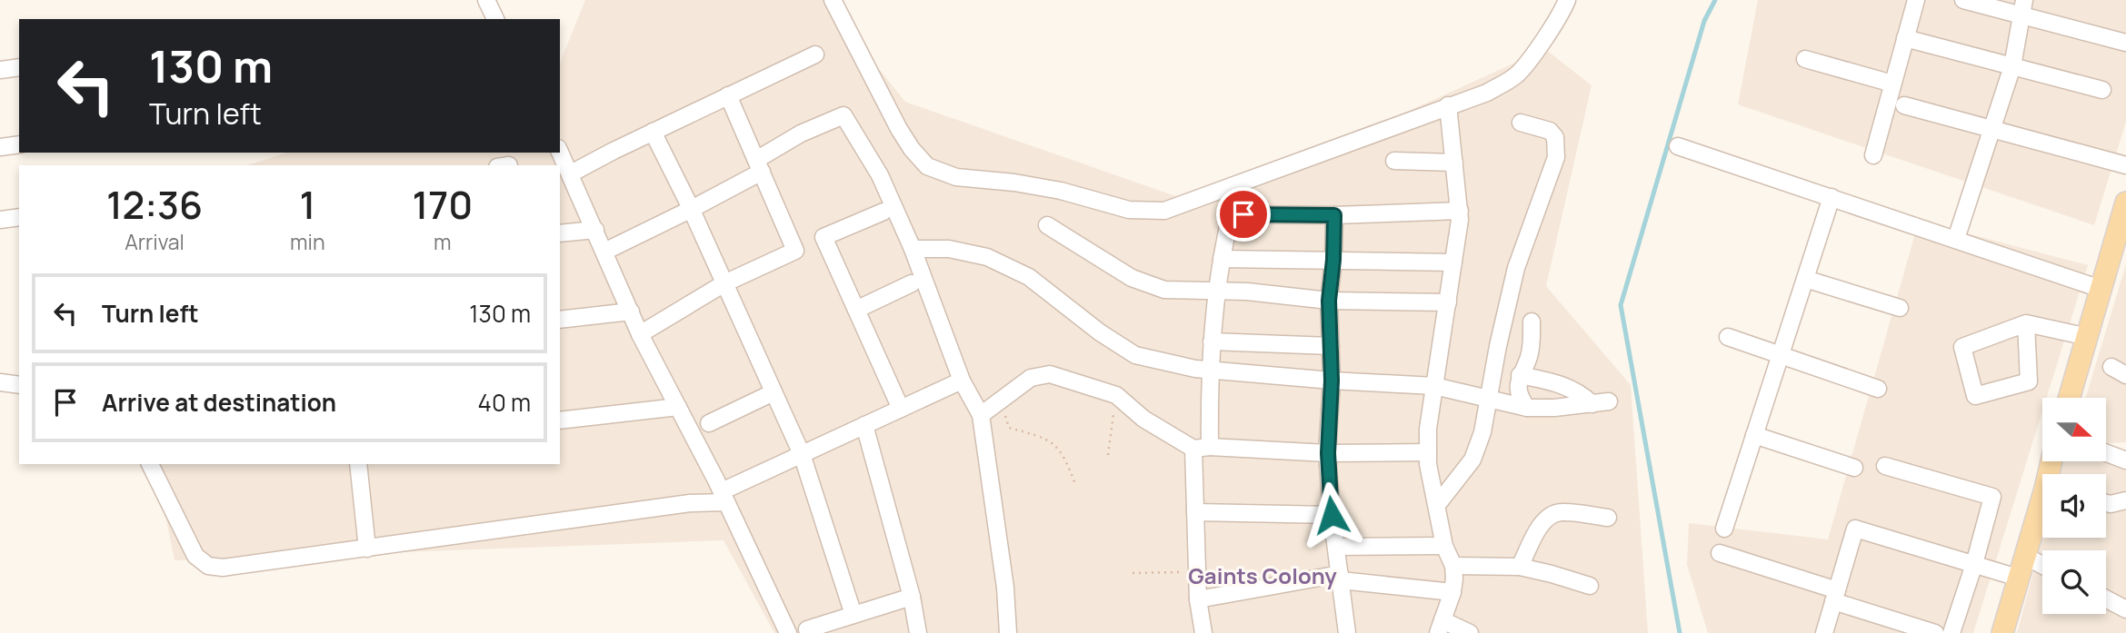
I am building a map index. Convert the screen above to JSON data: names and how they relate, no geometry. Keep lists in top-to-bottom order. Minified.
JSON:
{"districts":["Gaints Colony"],"north":"right","page":{"turn":["130 m","Turn left"],"eta":["12:36","Arrival","1","min","170","m"],"list":[{"name":"Turn left","value":"130 m"},{"name":"Arrive at destination","value":"40 m"}]}}
